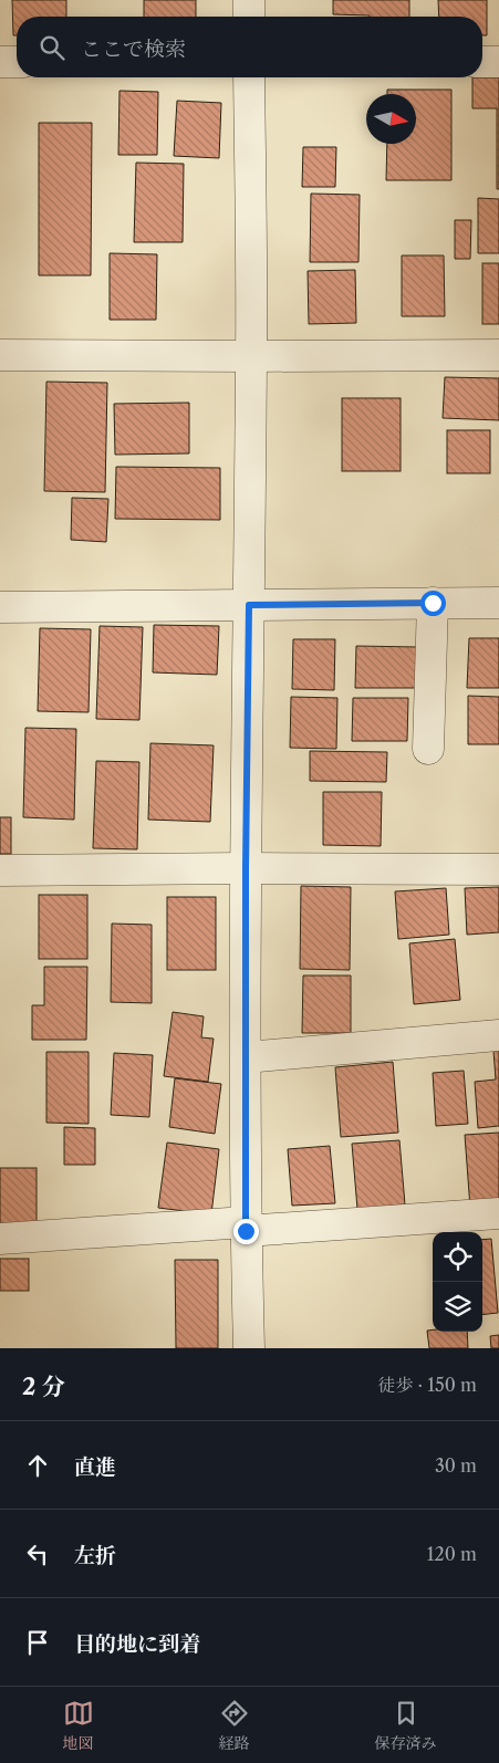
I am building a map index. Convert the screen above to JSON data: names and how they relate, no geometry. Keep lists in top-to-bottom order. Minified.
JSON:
{"north":"right","page":{"search":"ここで検索","heading":["2 分","徒歩 · 150 m"],"list":[["直進","30 m"],["左折","120 m"],"目的地に到着"],"nav":["地図","経路","保存済み"]}}
